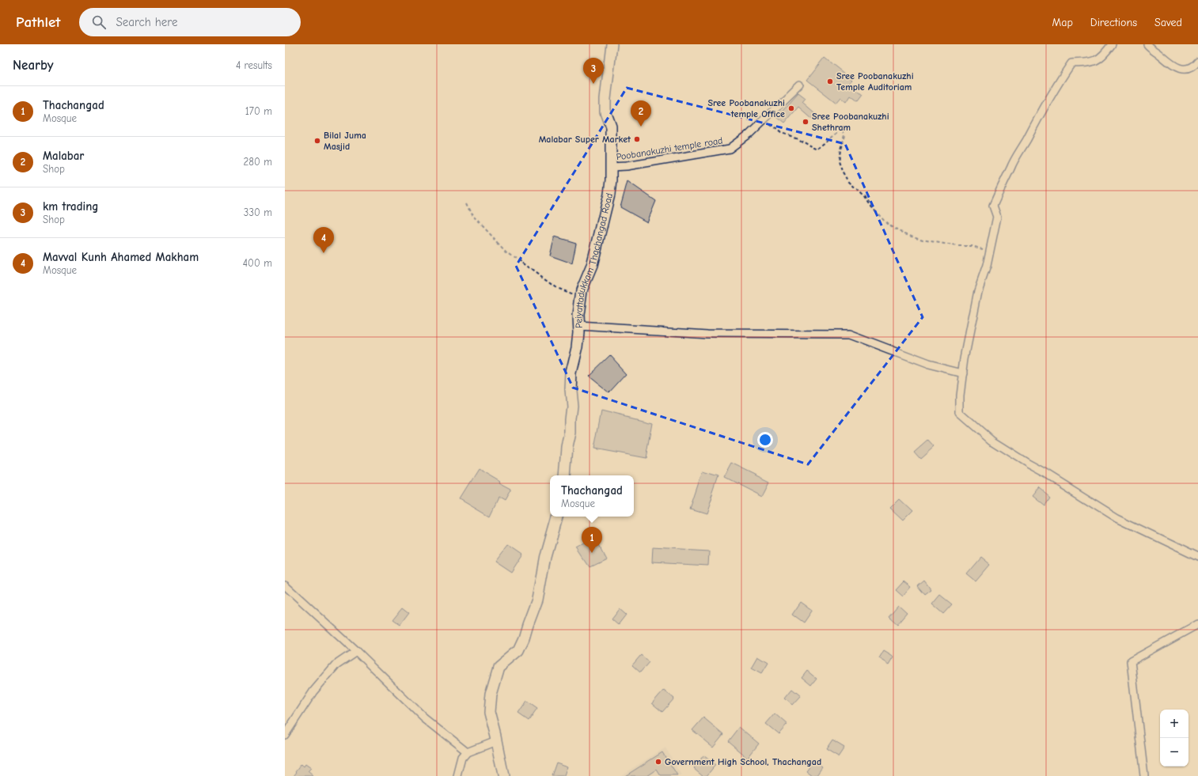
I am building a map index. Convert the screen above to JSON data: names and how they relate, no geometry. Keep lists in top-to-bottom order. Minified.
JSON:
{"streets":{"main road":["Peiyattadukkam Thachangad Road"],"street":["Poobanakuzhi temple road"]},"crossings":[["Poobanakuzhi temple road","Peiyattadukkam Thachangad Road"]],"places":["Sree Poobanakuzhi Temple Auditoriam","Sree Poobanakuzhi temple Office","Sree Poobanakuzhi Shethram","Malabar Super Market","Bilal Juma Masjid","Government High School, Thachangad"],"page":{"header":"Pathlet","search":"Search here","nav":["Map","Directions","Saved"],"heading":["Nearby","4 results"],"pins":["3","2","4","1"],"list":[{"mark":"1","name":"Thachangad","note":"Mosque","value":"170 m"},{"mark":"2","name":"Malabar","note":"Shop","value":"280 m"},{"mark":"3","name":"km trading","note":"Shop","value":"330 m"},{"mark":"4","name":"Mavval Kunh Ahamed Makham","note":"Mosque","value":"400 m"}],"popup":["Thachangad","Mosque"],"map_buttons":["+","−"]}}
